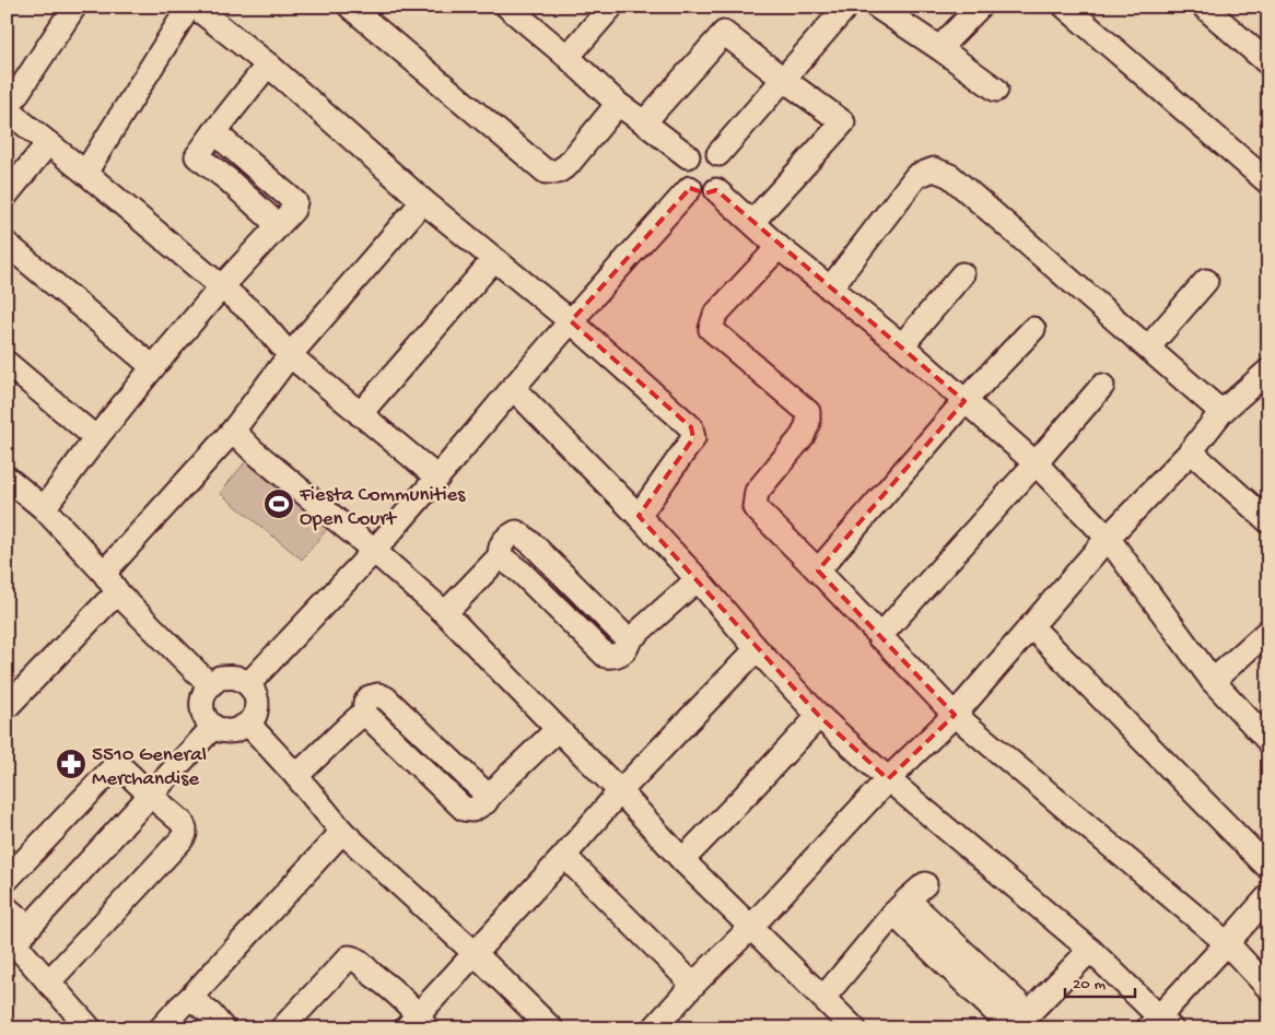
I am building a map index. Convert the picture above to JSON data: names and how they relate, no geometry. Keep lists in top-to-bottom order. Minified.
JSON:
{"places":{"sports":["Fiesta Communities Open Court"],"pharmacy":["5510 General Merchandise"]},"scale_bar":"20 m"}
